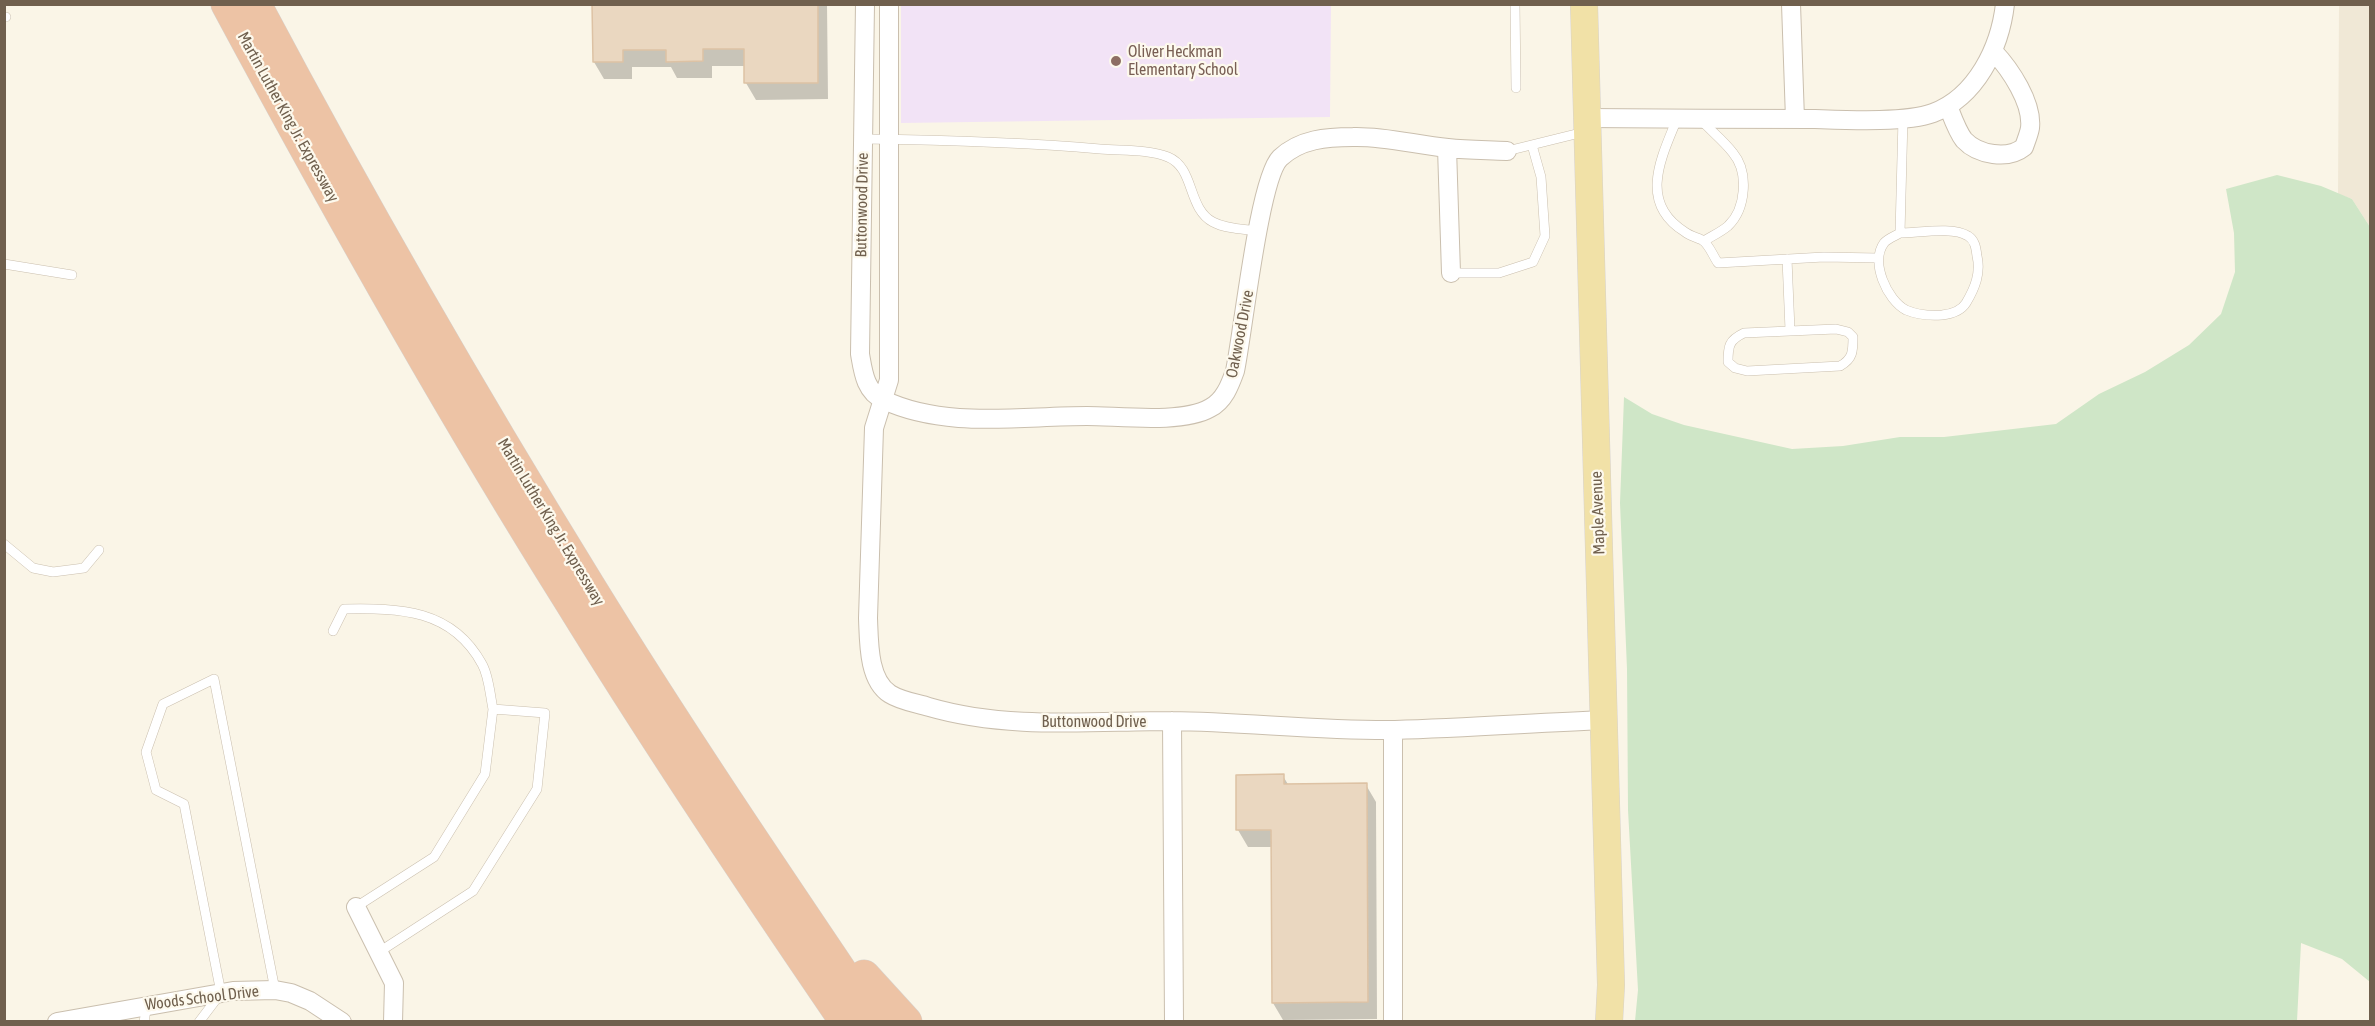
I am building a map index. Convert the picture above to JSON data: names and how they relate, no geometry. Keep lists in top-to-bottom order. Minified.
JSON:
{"streets":{"highway":["Martin Luther King Jr. Expressway"],"main road":["Maple Avenue"],"street":["Buttonwood Drive","Oakwood Drive","Woods School Drive"]},"crossings":[["Buttonwood Drive","Oakwood Drive"],["Buttonwood Drive","Maple Avenue"]],"places":["Oliver Heckman Elementary School"]}
